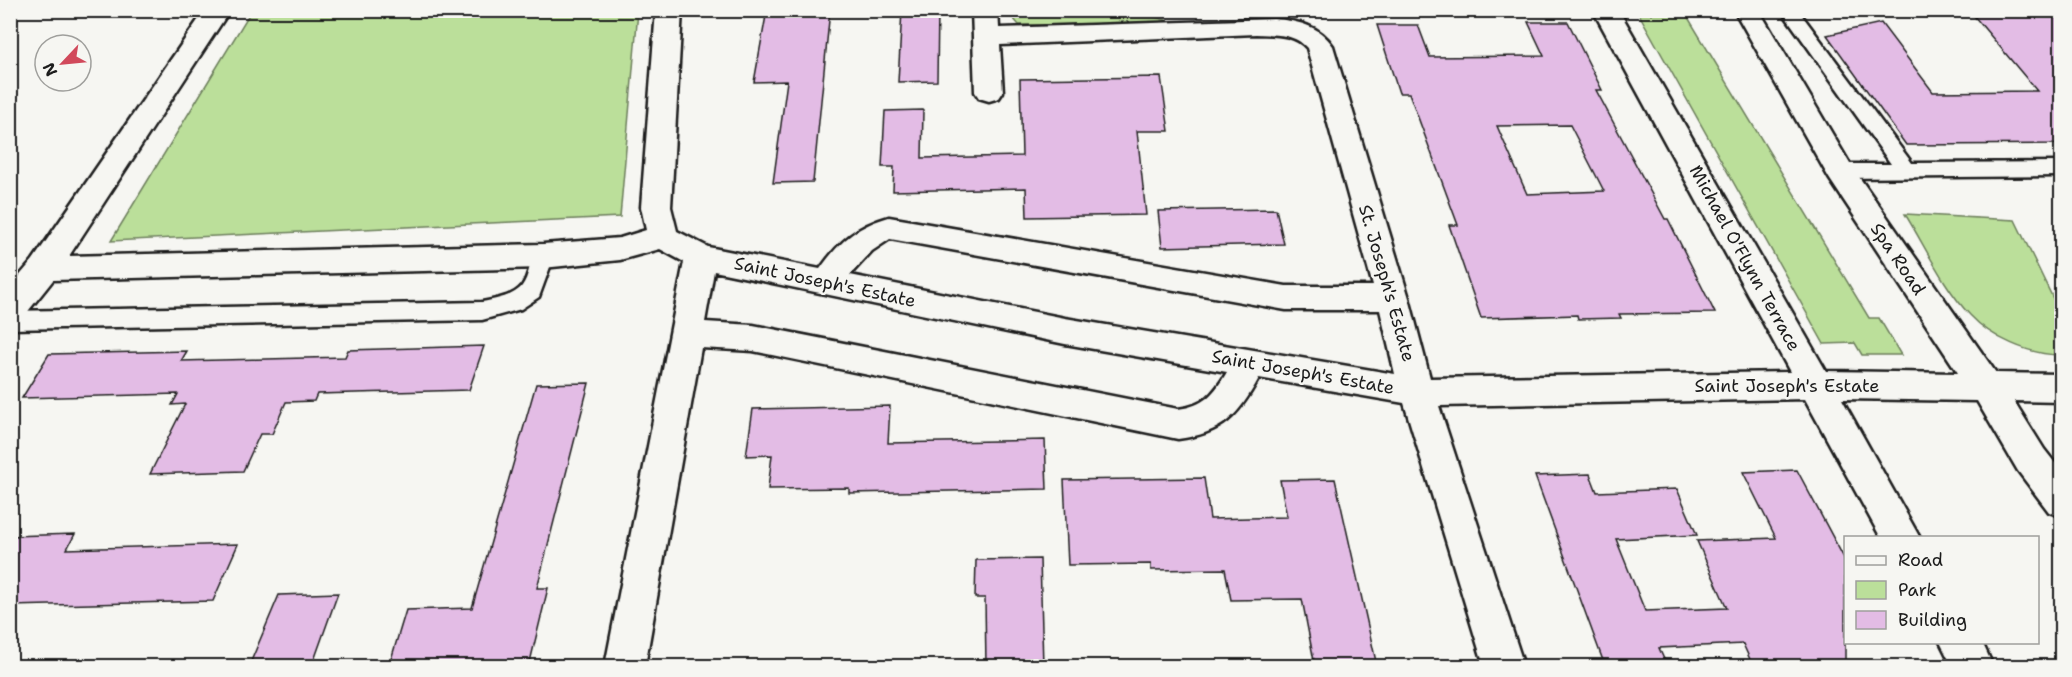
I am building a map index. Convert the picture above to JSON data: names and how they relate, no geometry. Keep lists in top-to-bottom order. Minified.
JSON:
{"streets":{"street":["Michael O'Flynn Terrace","Spa Road","Saint Joseph's Estate","St. Joseph's Estate"]},"crossings":[["Michael O'Flynn Terrace","Saint Joseph's Estate"],["Spa Road","Saint Joseph's Estate"],["Saint Joseph's Estate","St. Joseph's Estate"]],"legend":["Road","Park","Building"],"north":"bottom left"}
